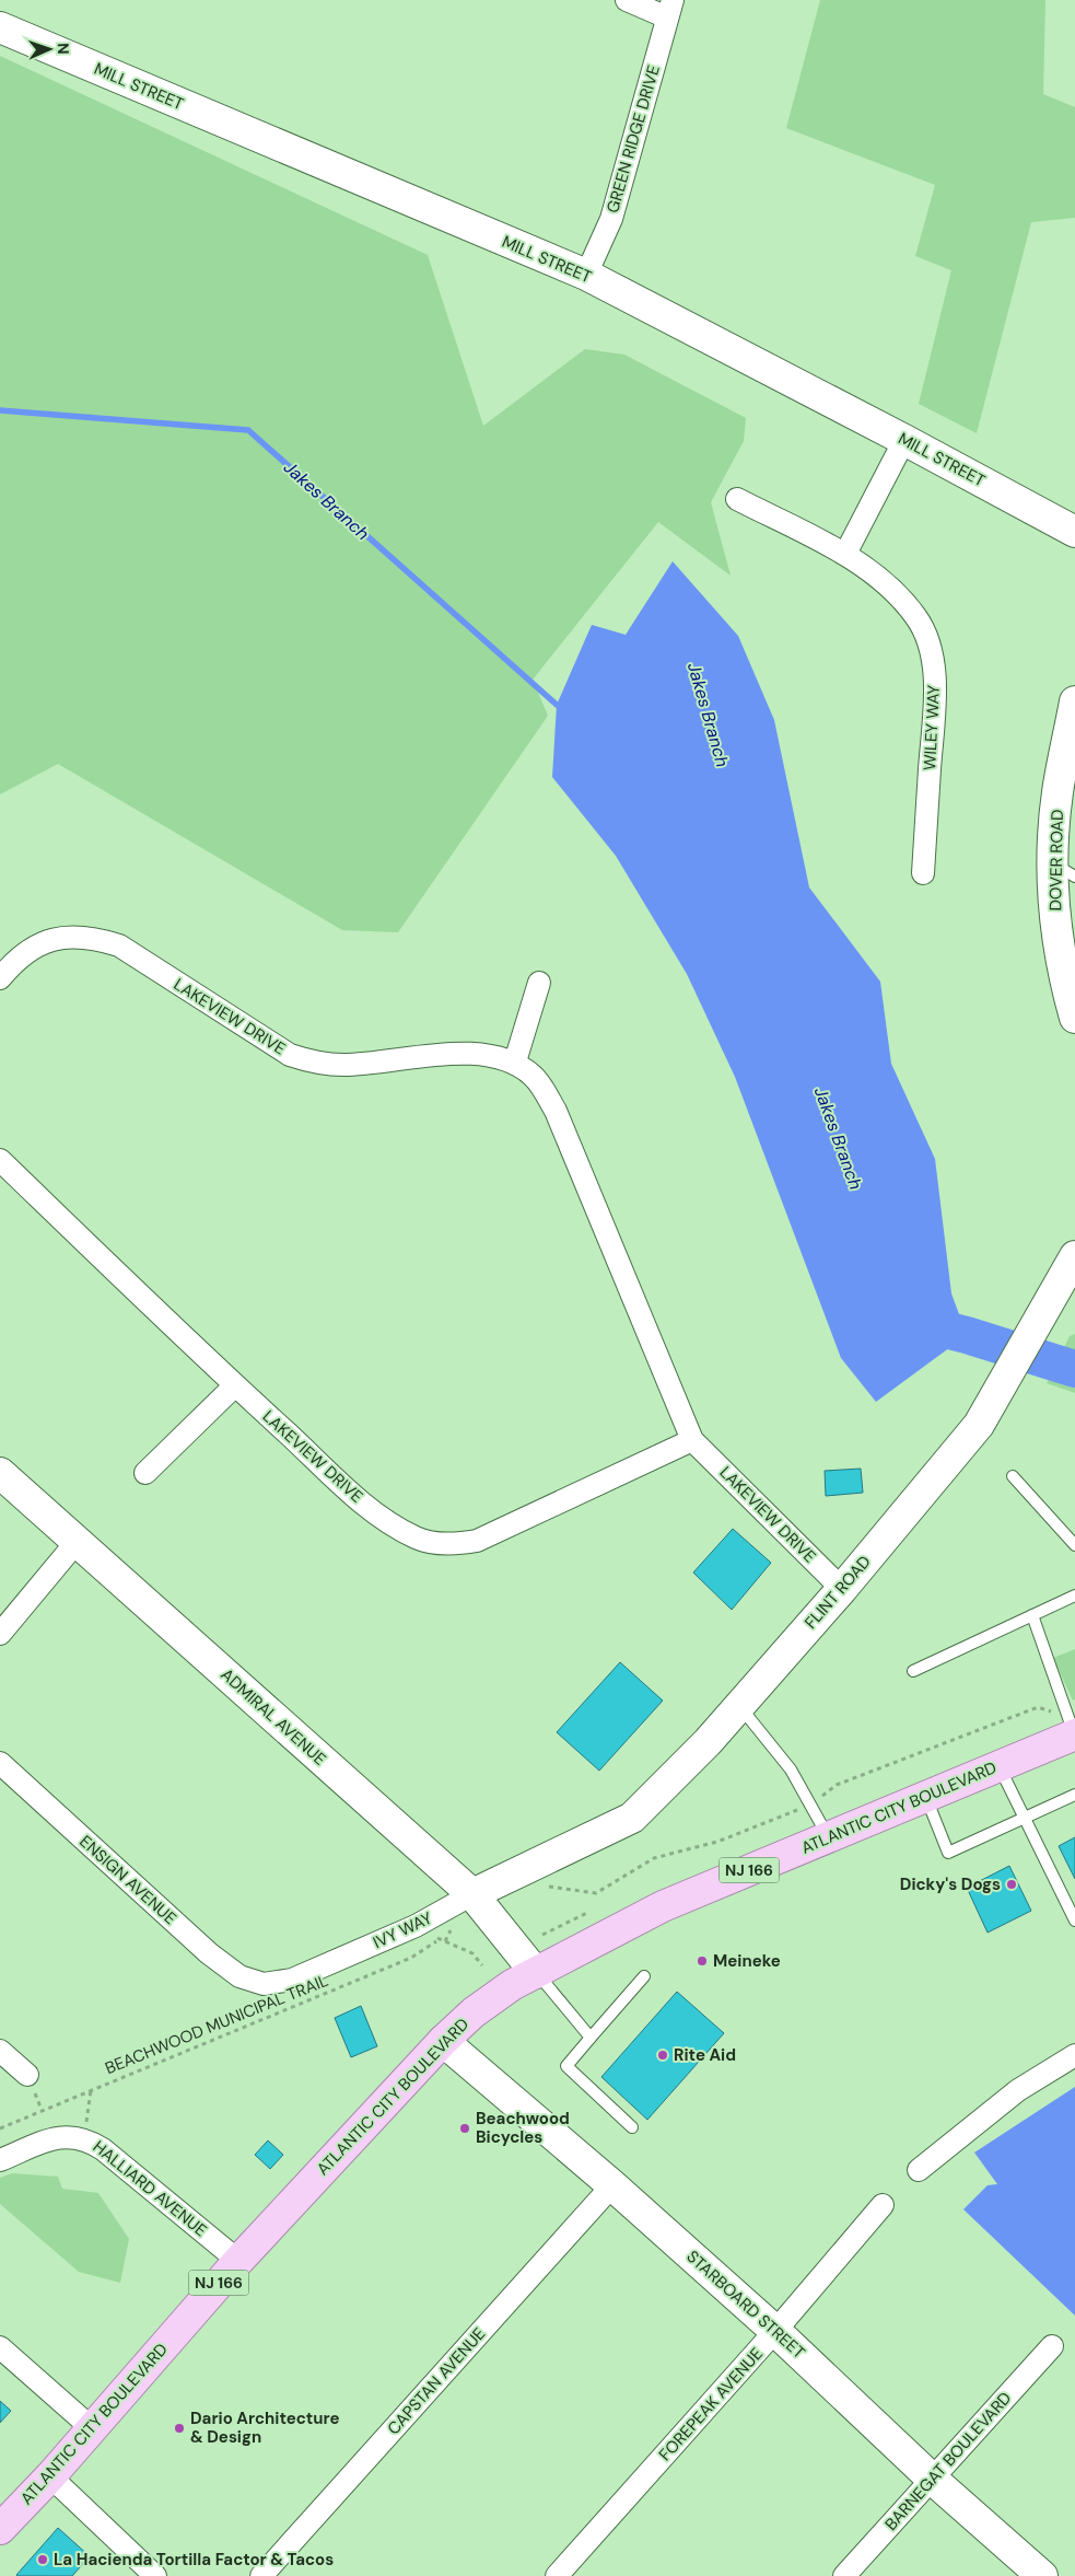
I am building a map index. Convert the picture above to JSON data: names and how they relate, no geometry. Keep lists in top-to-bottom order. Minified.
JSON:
{"streets":{"main road":["ATLANTIC CITY BOULEVARD","NJ 166"],"street":["MILL STREET","GREEN RIDGE DRIVE","WILEY WAY","DOVER ROAD","LAKEVIEW DRIVE","FLINT ROAD","ADMIRAL AVENUE","ENSIGN AVENUE","IVY WAY","HALLIARD AVENUE","STARBOARD STREET","CAPSTAN AVENUE","FOREPEAK AVENUE","BARNEGAT BOULEVARD"],"path":["BEACHWOOD MUNICIPAL TRAIL"]},"crossings":[["MILL STREET","GREEN RIDGE DRIVE"],["LAKEVIEW DRIVE","FLINT ROAD"],["FLINT ROAD","IVY WAY"],["ADMIRAL AVENUE","ATLANTIC CITY BOULEVARD"],["ADMIRAL AVENUE","IVY WAY"],["ATLANTIC CITY BOULEVARD","HALLIARD AVENUE"],["ATLANTIC CITY BOULEVARD","STARBOARD STREET"],["ENSIGN AVENUE","IVY WAY"],["STARBOARD STREET","CAPSTAN AVENUE"],["STARBOARD STREET","FOREPEAK AVENUE"],["STARBOARD STREET","BARNEGAT BOULEVARD"]],"water":["Jakes Branch"],"places":["Dicky's Dogs","Meineke","Rite Aid","Beachwood Bicycles","Dario Architecture & Design","La Hacienda Tortilla Factor & Tacos"],"north":"right"}
